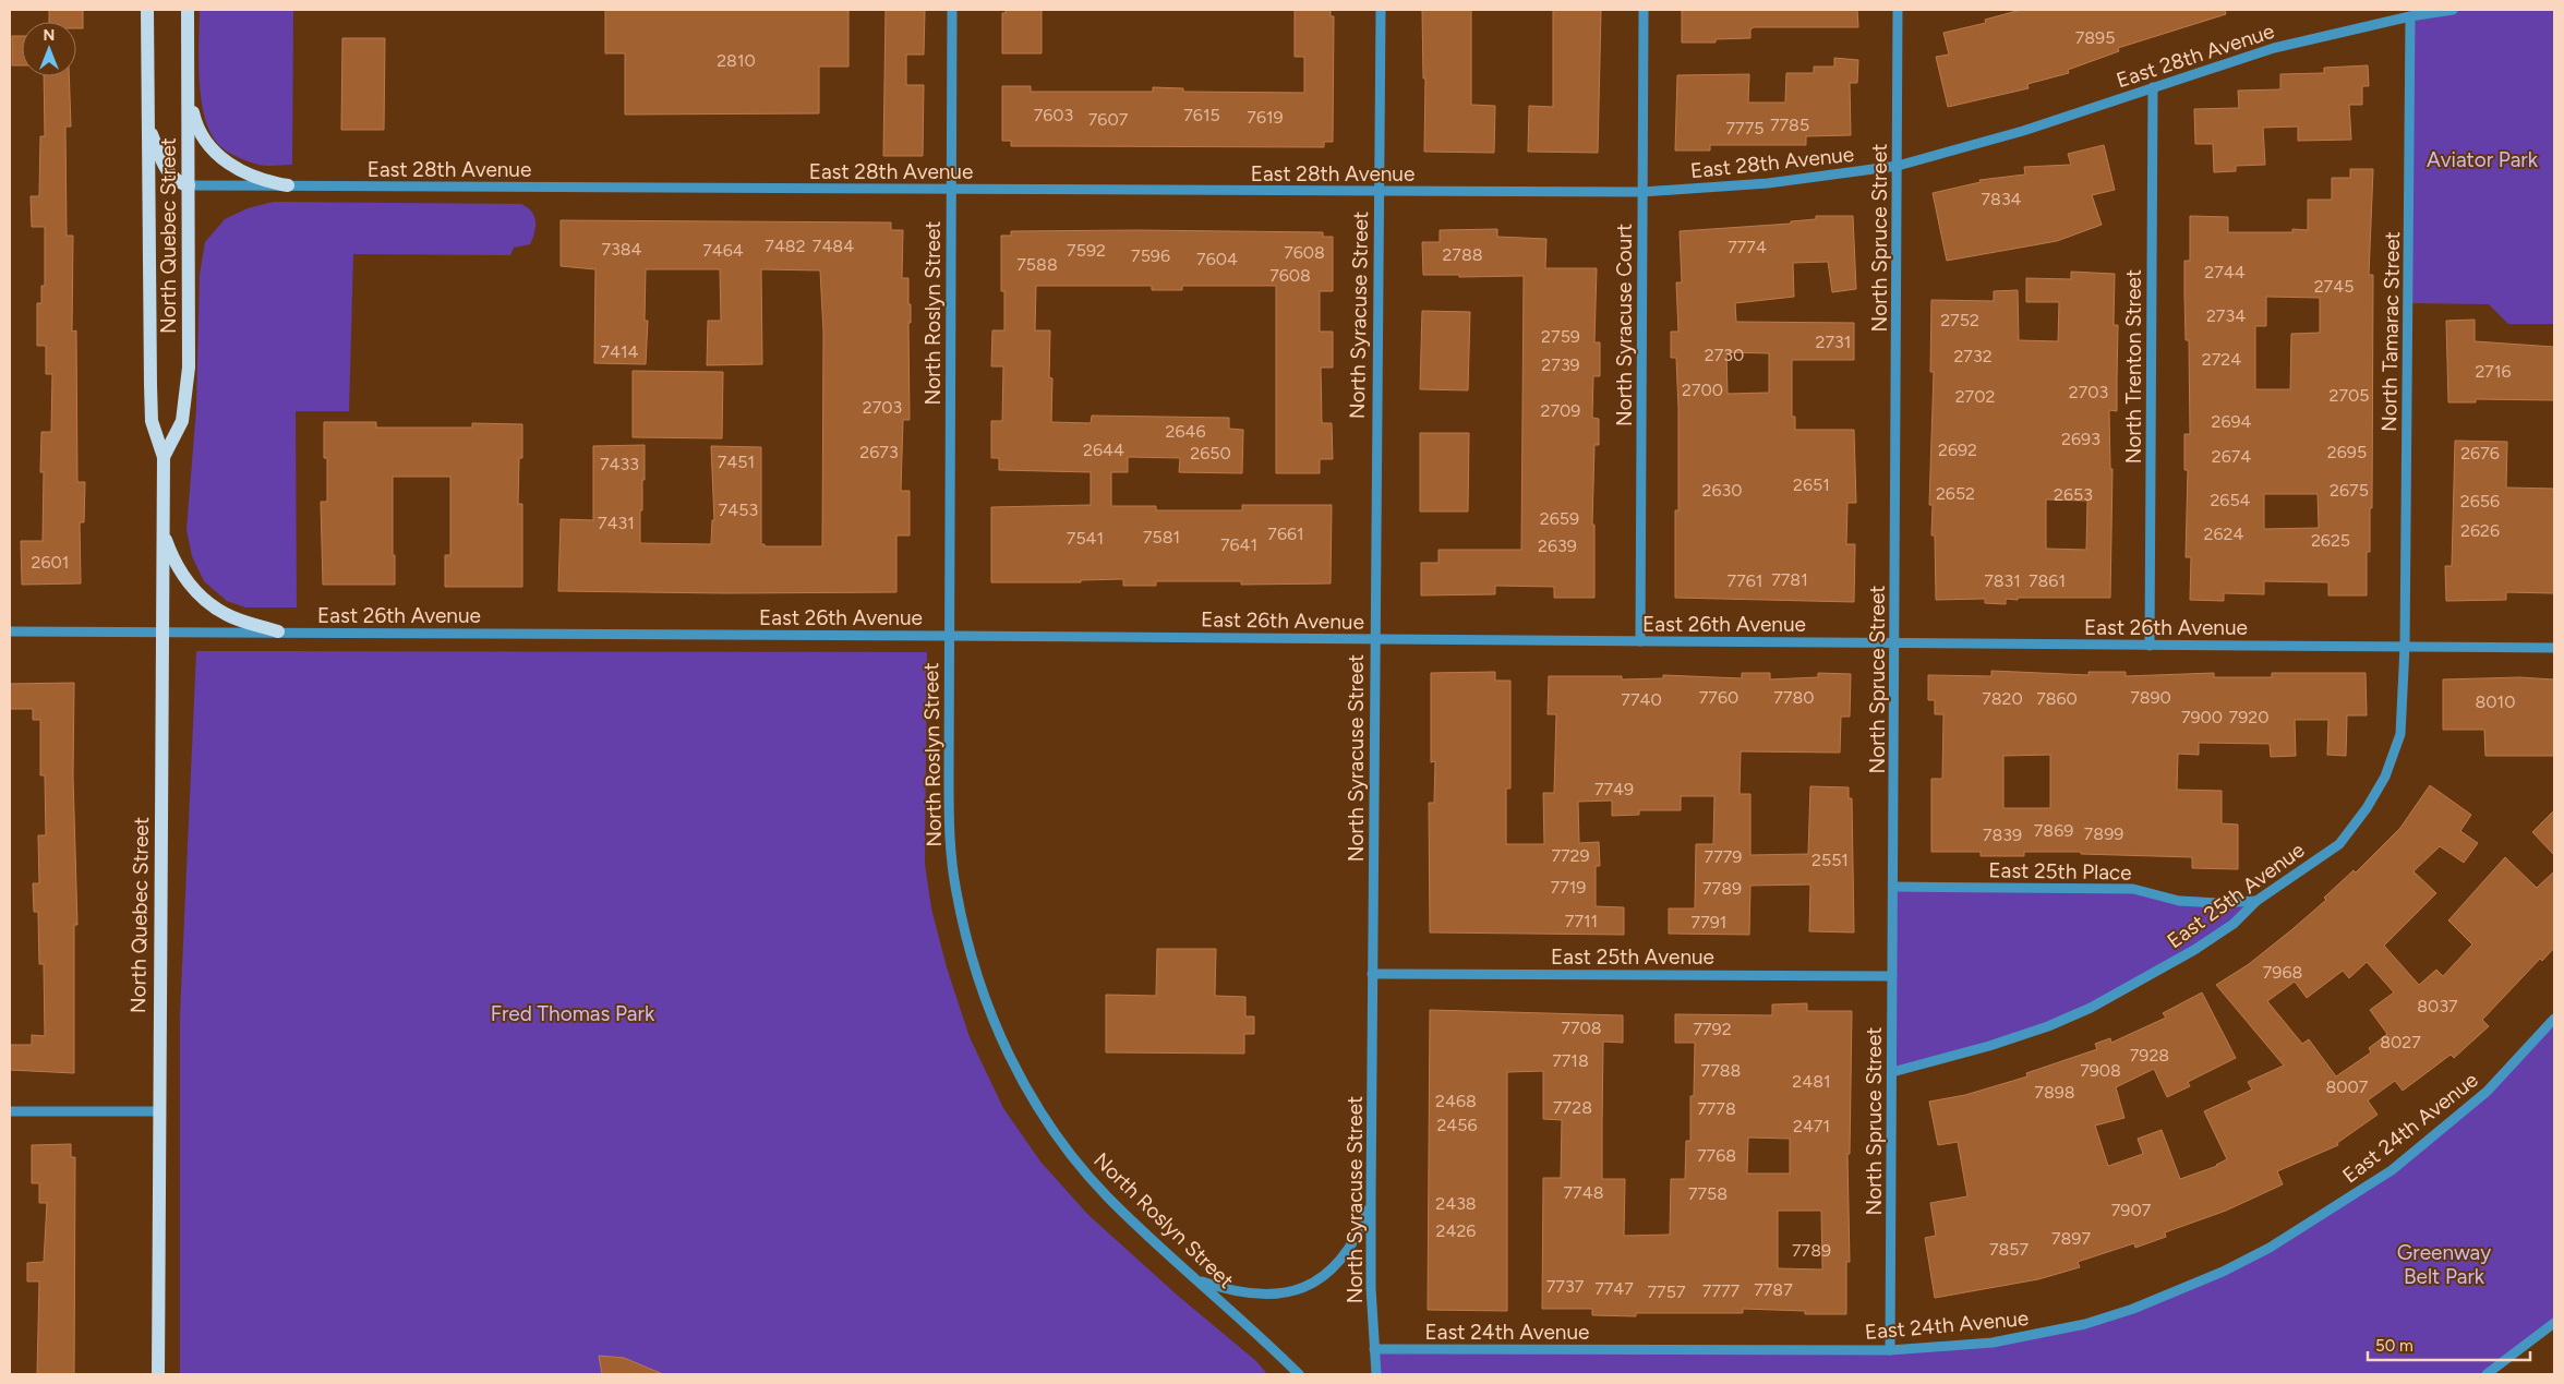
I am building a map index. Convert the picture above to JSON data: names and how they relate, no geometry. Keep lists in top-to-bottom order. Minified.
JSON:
{"streets":{"main road":["North Quebec Street"],"street":["East 28th Avenue","North Spruce Street","North Roslyn Street","North Syracuse Street","North Syracuse Court","North Tamarac Street","North Trenton Street","East 26th Avenue","East 25th Place","East 25th Avenue","East 24th Avenue"]},"crossings":[["East 28th Avenue","North Quebec Street"],["East 28th Avenue","North Spruce Street"],["East 28th Avenue","North Roslyn Street"],["East 28th Avenue","North Syracuse Street"],["East 28th Avenue","North Syracuse Court"],["East 28th Avenue","North Tamarac Street"],["East 28th Avenue","North Trenton Street"],["North Quebec Street","East 26th Avenue"],["North Spruce Street","East 26th Avenue"],["North Spruce Street","East 25th Place"],["North Spruce Street","East 25th Avenue"],["North Spruce Street","East 24th Avenue"],["North Roslyn Street","East 26th Avenue"],["North Syracuse Street","East 26th Avenue"],["North Syracuse Street","East 25th Avenue"],["North Syracuse Street","East 24th Avenue"],["North Syracuse Court","East 26th Avenue"],["North Tamarac Street","East 26th Avenue"],["North Tamarac Street","East 25th Avenue"],["North Trenton Street","East 26th Avenue"],["East 26th Avenue","East 25th Avenue"],["East 25th Place","East 25th Avenue"]],"parks":["Aviator Park","Fred Thomas Park","Greenway Belt Park"],"house_numbers":["7895","2810","7603","7615","7619","7607","7785","7775","7834","7482","7484","7774","7384","7464","7592","7608","2788","7596","7604","7588","2744","7608","2745","2734","2752","2759","2731","7414","2730","2732","2724","2739","2716","2700","2703","2705","2702","2703","2709","2694","2646","2693","2644","2692","2673","2695","2650","2676","2674","7451","7433","2651","2630","2675","2652","2653","2654","2656","7453","2659","7431","2626","7661","2624","7581","7541","2625","7641","2639","2601","7781","7761","7831","7861","7760","7780","7890","7820","7860","7740","8010","7900","7920","7749","7869","7899","7839","7729","7779","2551","7719","7789","7711","7791","7968","8037","7708","7792","8027","7928","7718","7788","7908","2481","8007","7898","2468","7728","7778","2456","2471","7768","7748","7758","2438","7907","2426","7897","7857","7789","7737","7747","7787","7777","7757"],"scale_bar":"50 m","north":"top"}
